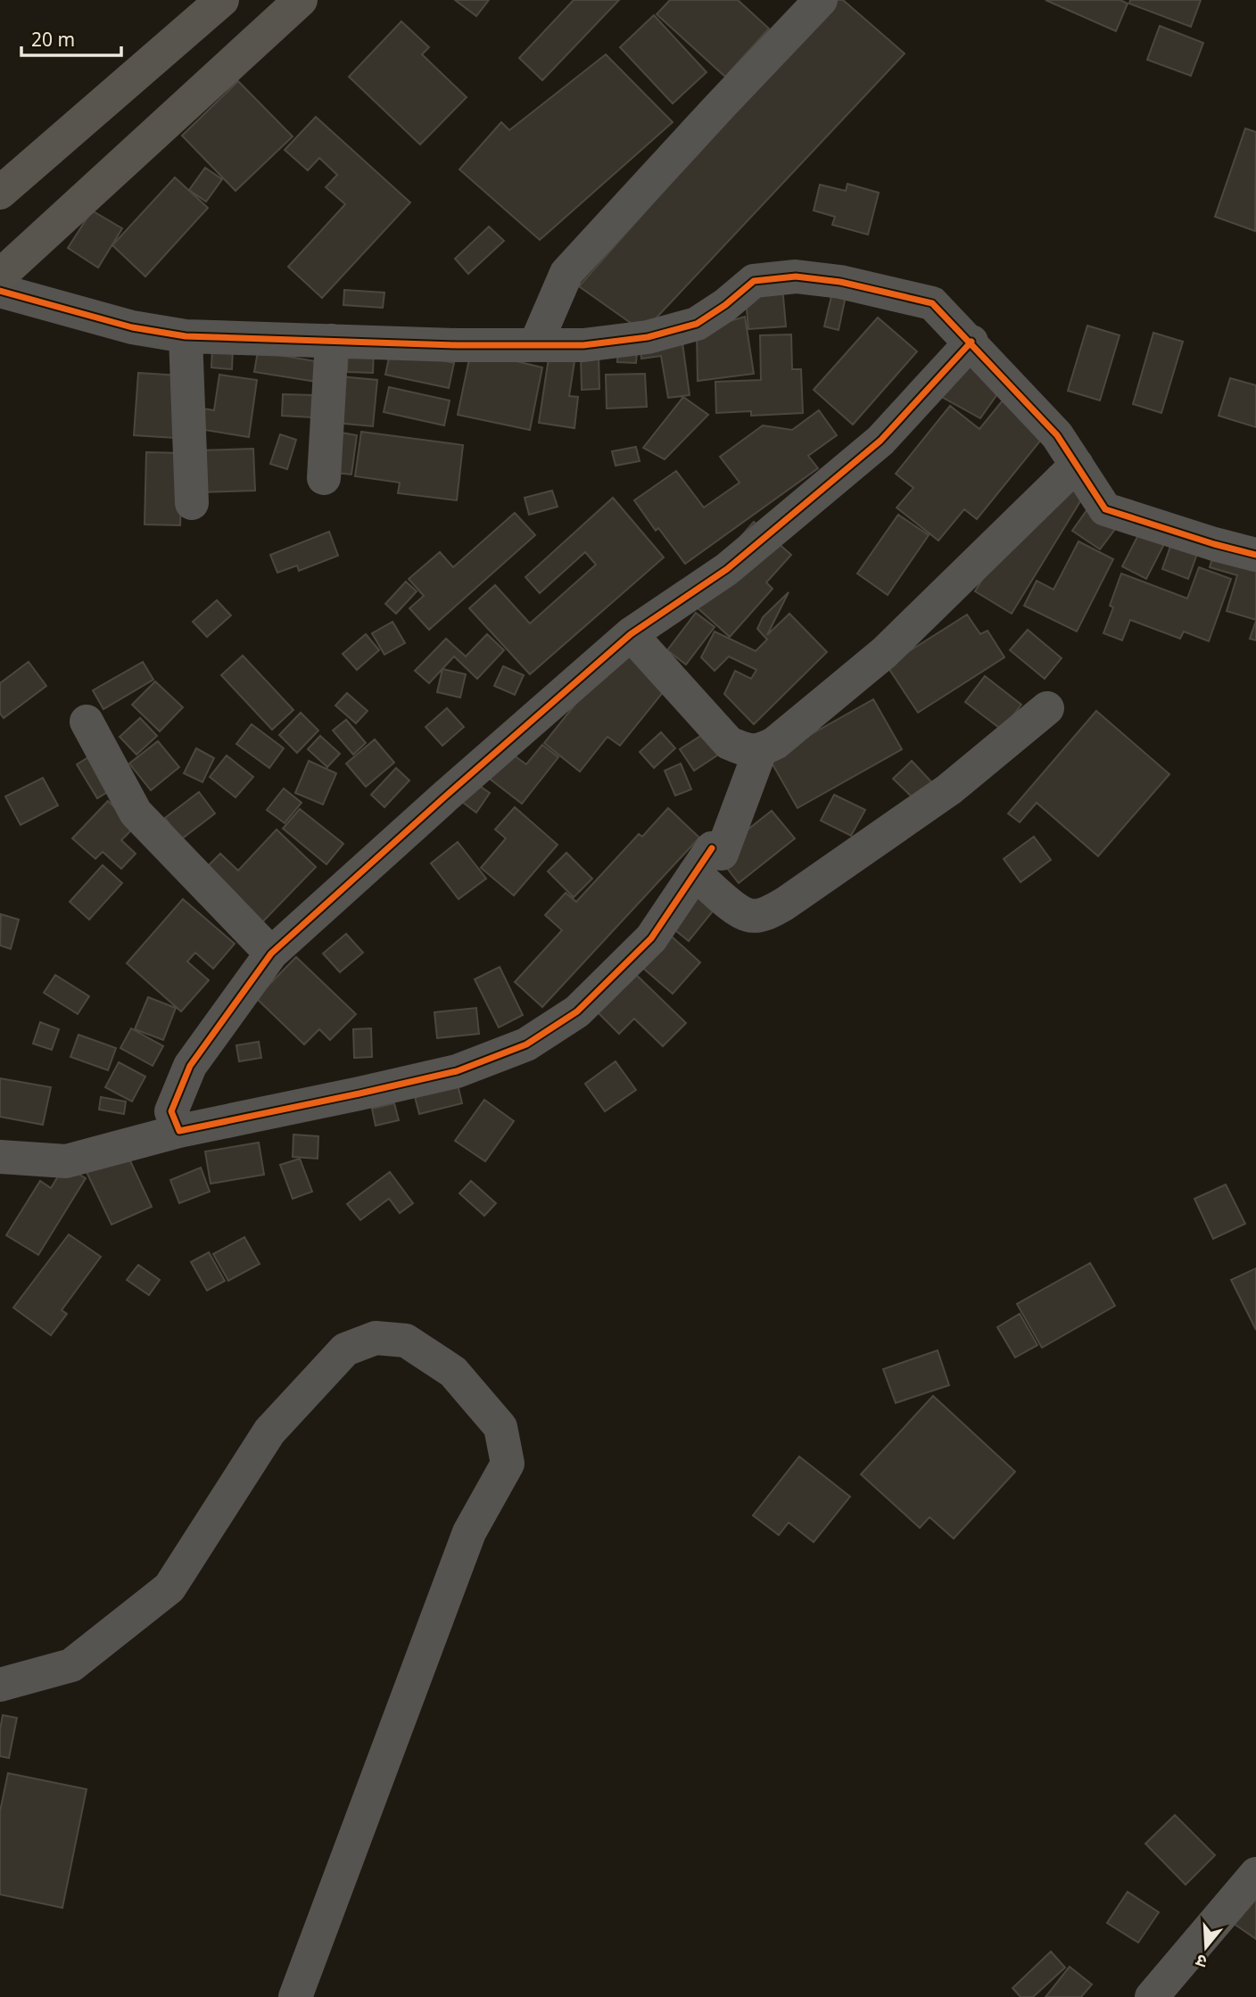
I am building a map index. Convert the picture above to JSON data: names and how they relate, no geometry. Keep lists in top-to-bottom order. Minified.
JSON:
{"scale_bar":"20 m","north":"bottom"}
